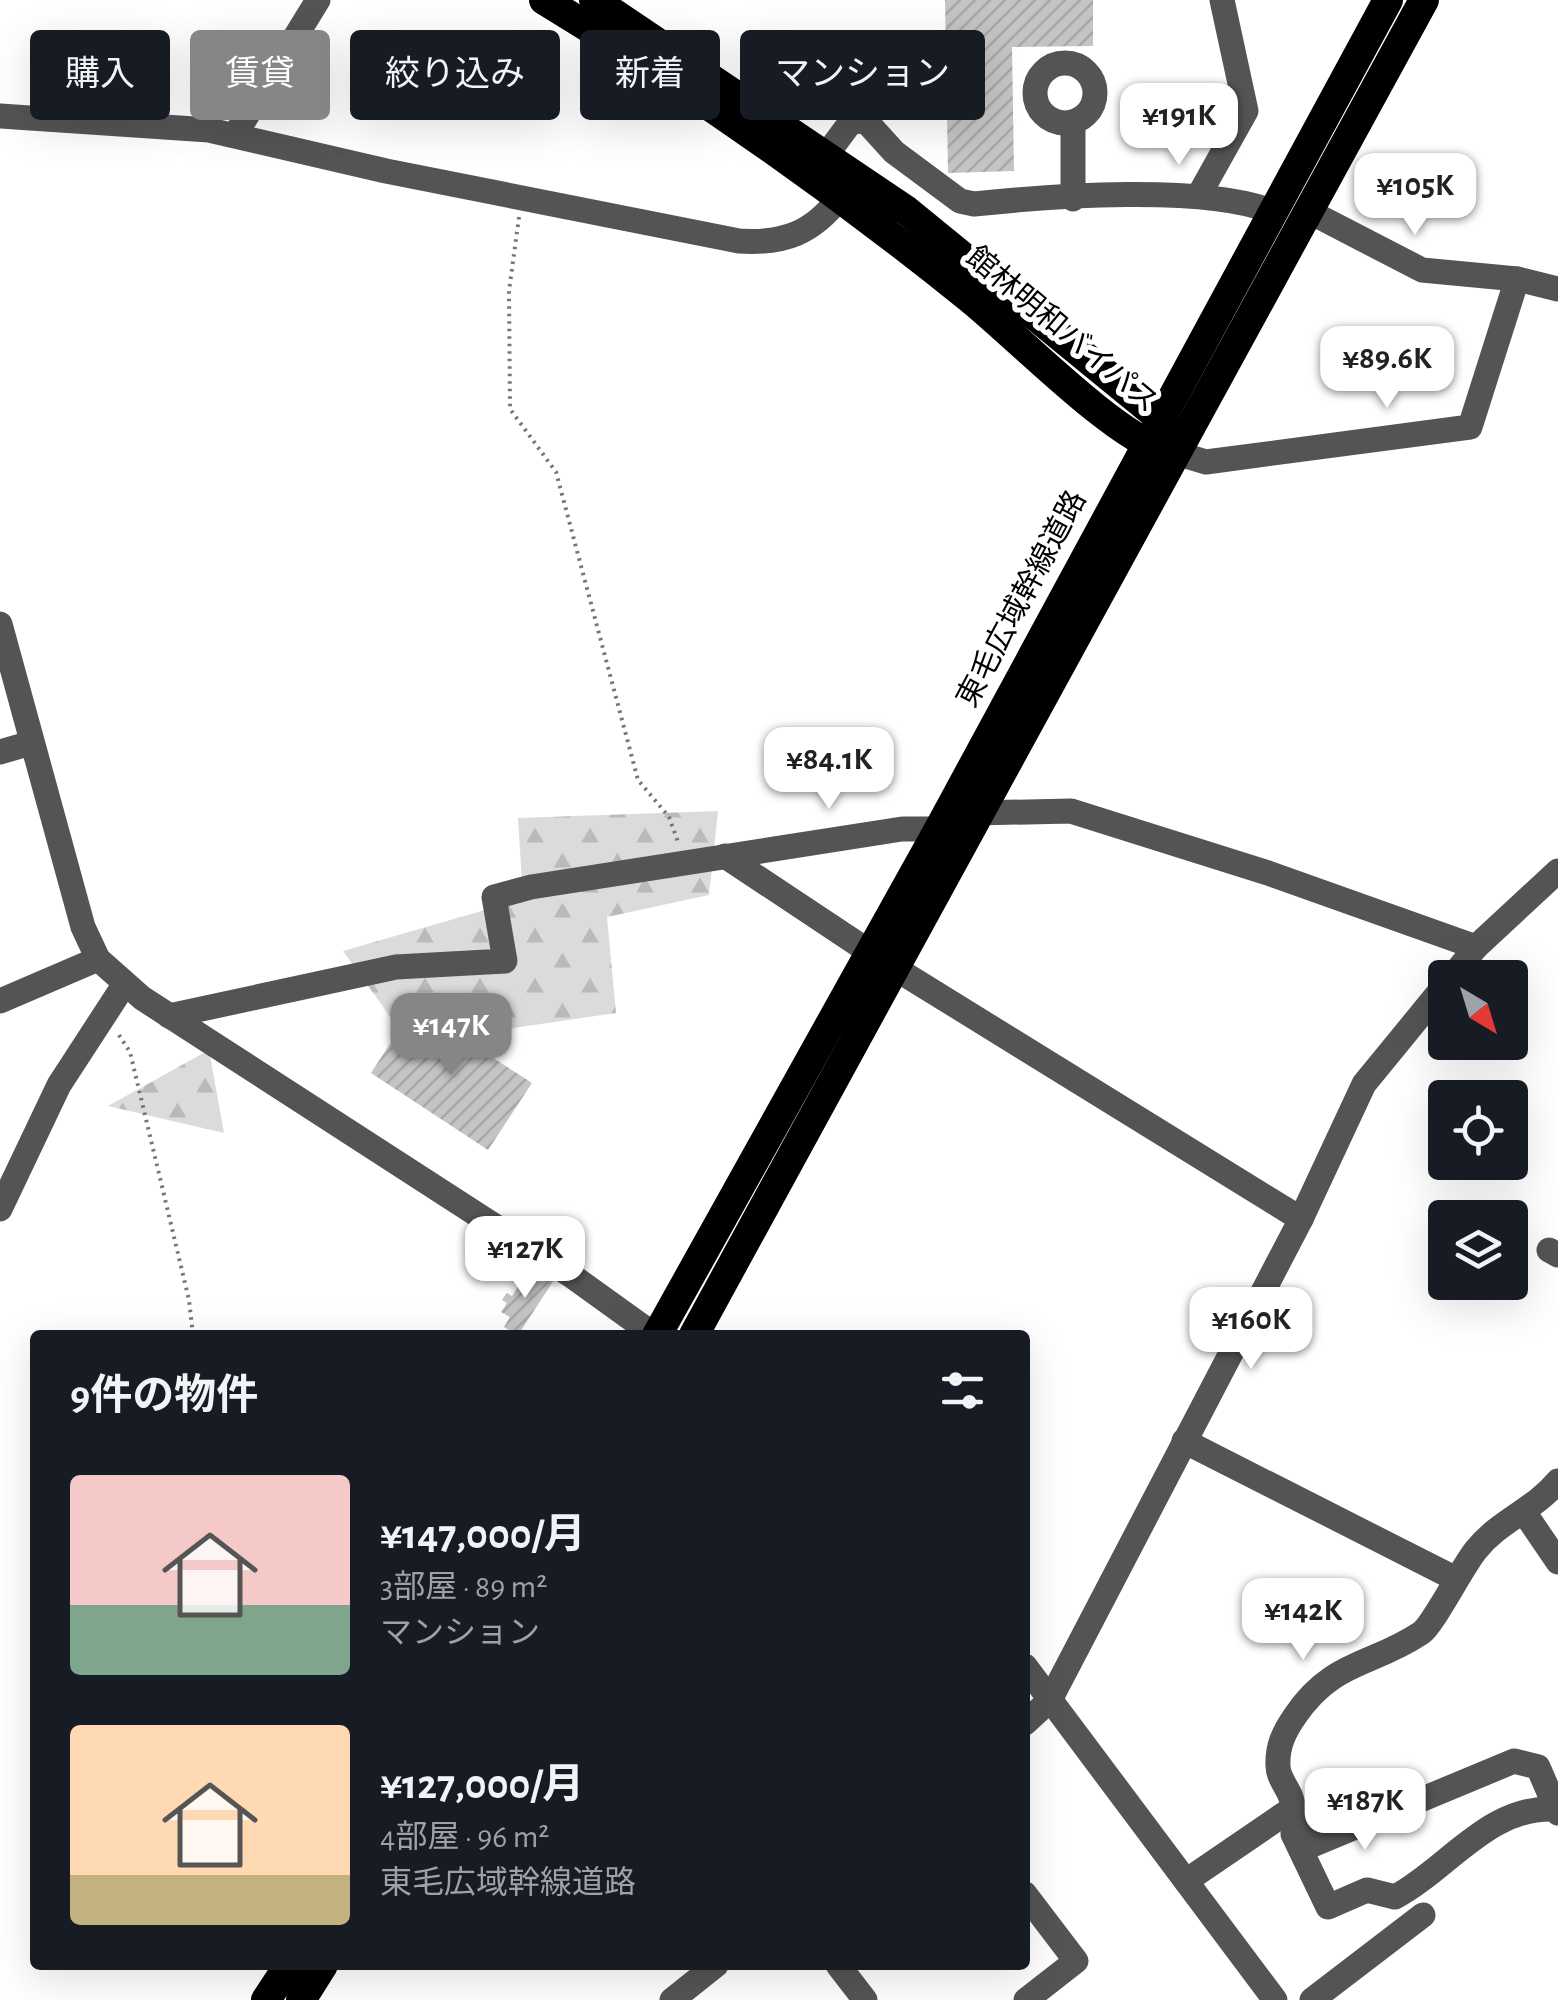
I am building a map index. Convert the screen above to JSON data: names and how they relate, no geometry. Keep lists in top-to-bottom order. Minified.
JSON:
{"streets":{"highway":["館林明和バイパス","東毛広域幹線道路"]},"crossings":[["館林明和バイパス","東毛広域幹線道路"]],"north":"bottom right","page":{"chip":["購入","賃貸","絞り込み","新着","マンション"],"price":["¥191K","¥105K","¥89.6K","¥84.1K","¥147K","¥127K","¥160K","¥142K","¥187K"],"heading":"9件の物件","list":[{"name":"¥147,000/月","note":"3部屋 · 89 m² · マンション"},{"name":"¥127,000/月","note":"4部屋 · 96 m² · 東毛広域幹線道路"}]}}
